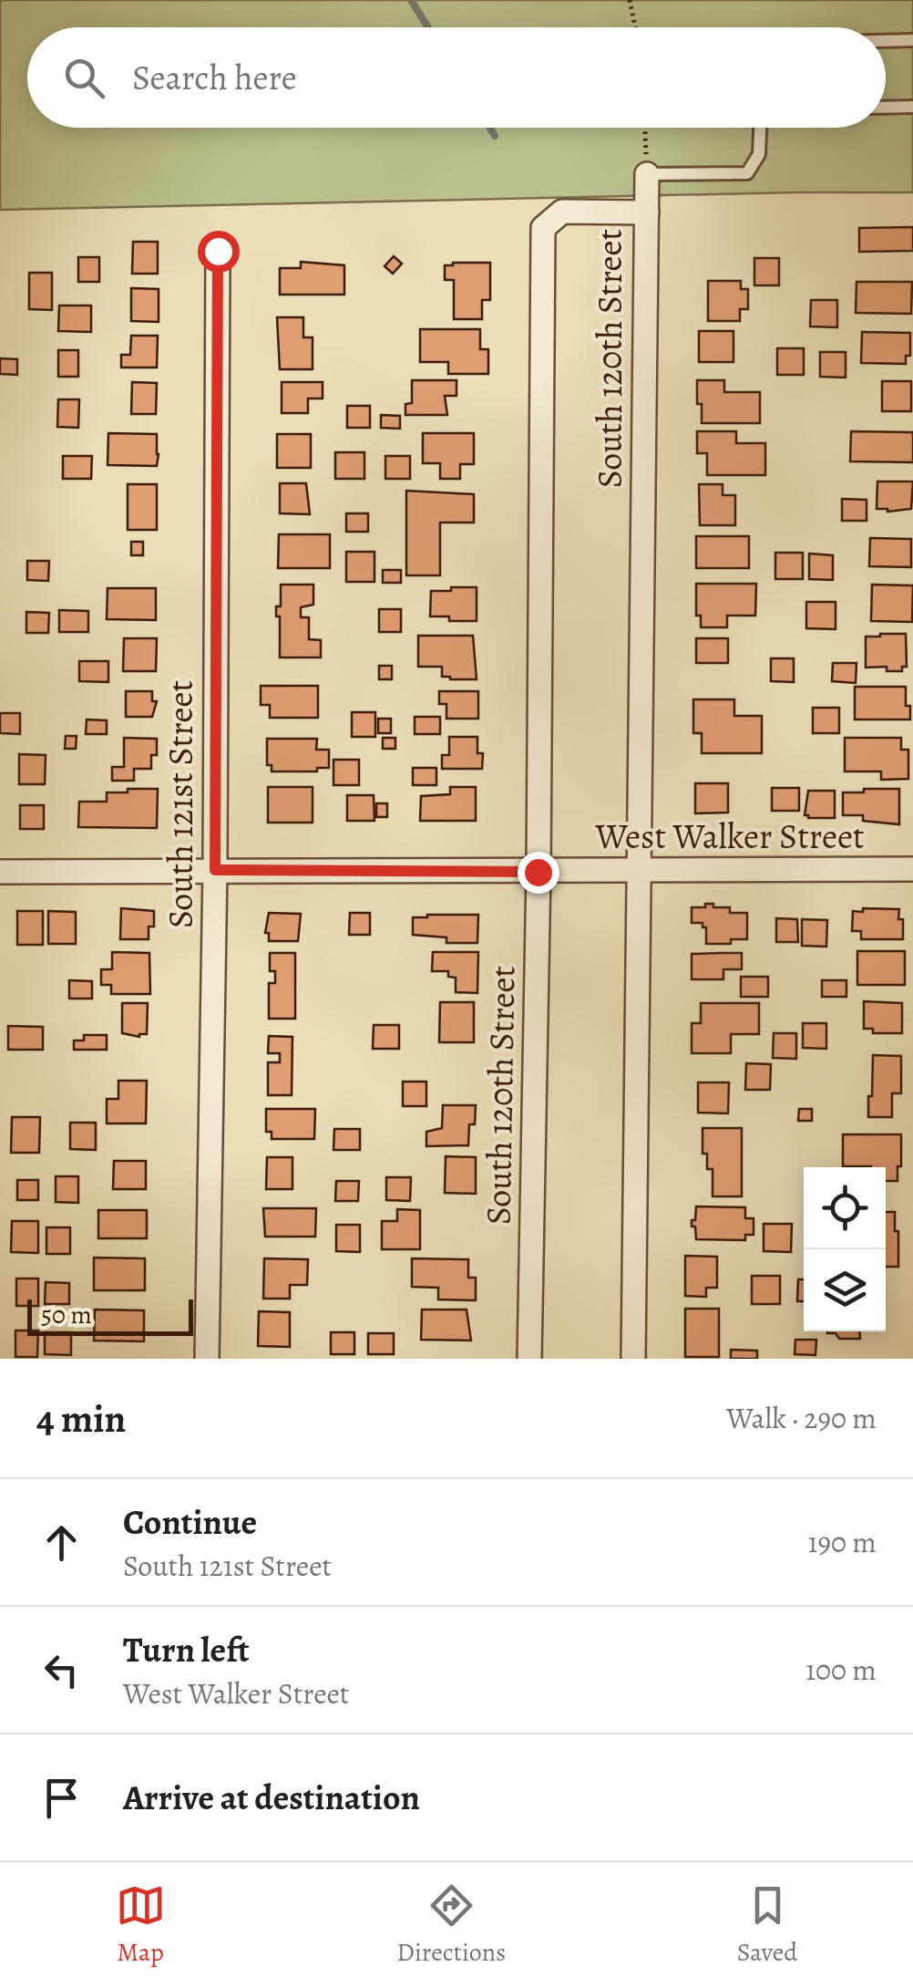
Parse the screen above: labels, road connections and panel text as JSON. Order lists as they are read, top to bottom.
{
  "streets": {
    "street": ["South 120th Street", "South 121st Street", "West Walker Street"]
  },
  "crossings": [
    ["South 120th Street", "West Walker Street"],
    ["South 121st Street", "West Walker Street"]
  ],
  "scale_bar": "50 m",
  "page": {
    "search": "Search here",
    "scale": "50 m",
    "heading": ["4 min", "Walk · 290 m"],
    "list": [
      ["Continue", "South 121st Street", "190 m"],
      ["Turn left", "West Walker Street", "100 m"],
      "Arrive at destination"
    ],
    "nav": ["Map", "Directions", "Saved"]
  }
}
